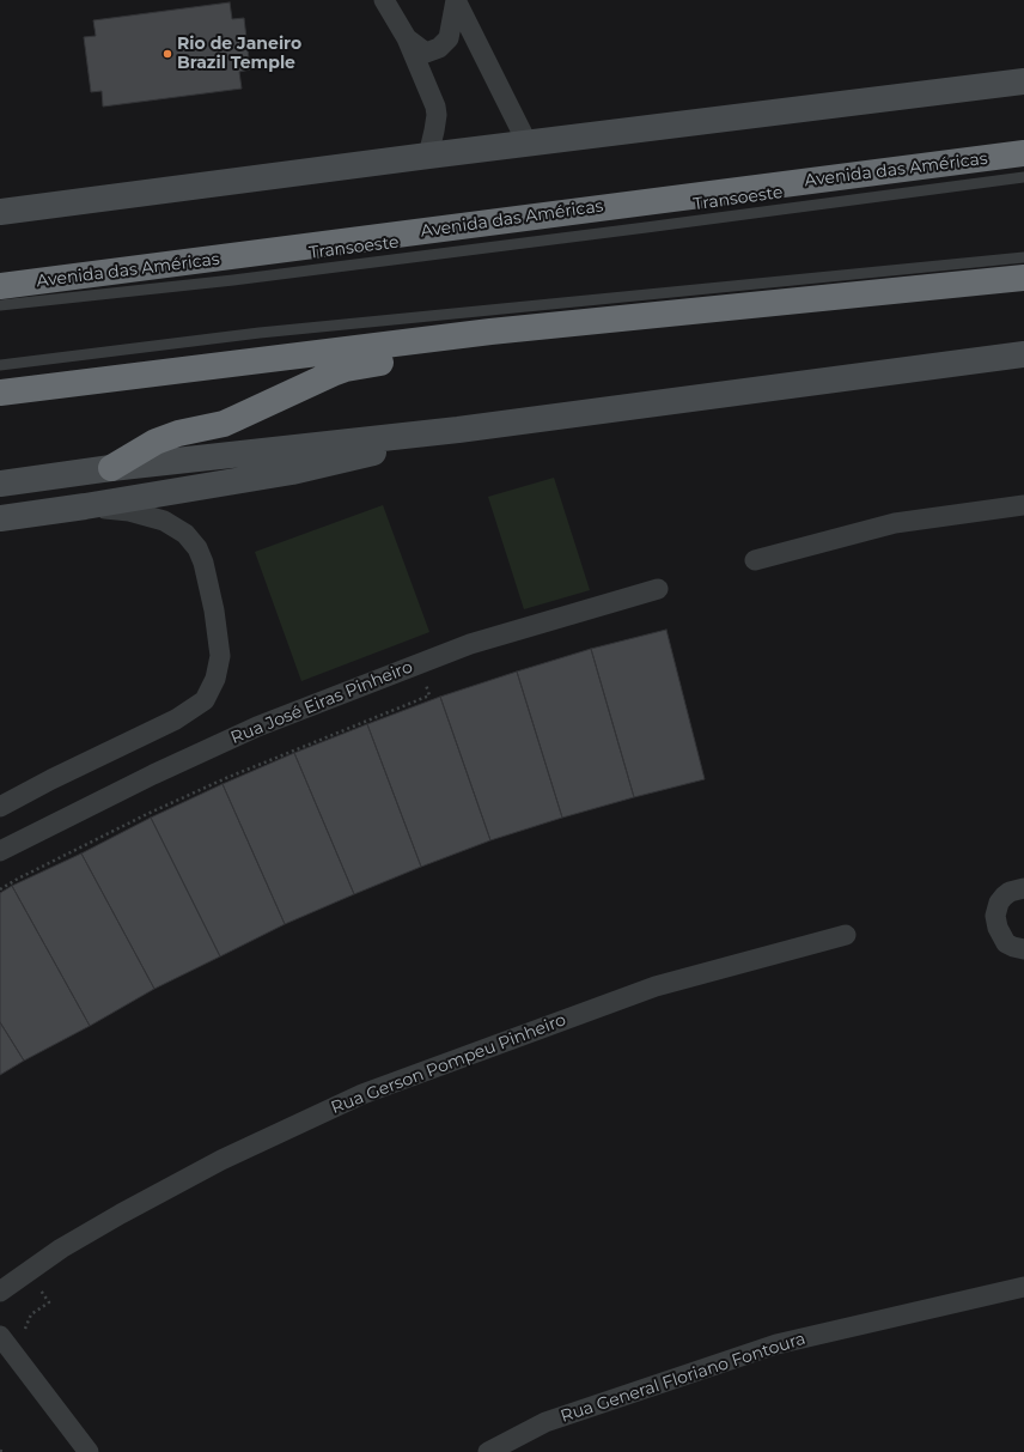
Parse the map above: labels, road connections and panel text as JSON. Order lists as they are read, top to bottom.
{
  "streets": {
    "highway": ["Avenida das Américas"],
    "street": ["Rua José Eiras Pinheiro", "Rua Gerson Pompeu Pinheiro", "Rua General Floriano Fontoura"],
    "lane": ["Transoeste"]
  },
  "places": ["Rio de Janeiro Brazil Temple"]
}
